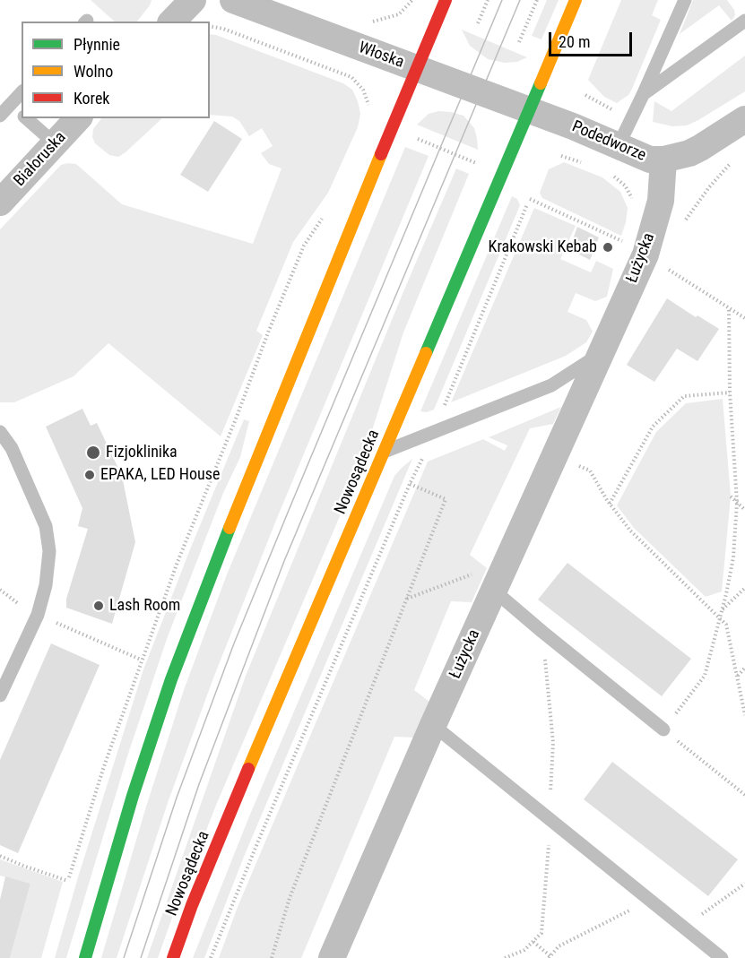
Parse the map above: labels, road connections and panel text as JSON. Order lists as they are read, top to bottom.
{
  "streets": {
    "main road": ["Nowosądecka"],
    "street": [
      "Włoska",
      "Podedworze",
      "Białoruska",
      "Łużycka"
    ]
  },
  "crossings": [
    ["Włoska", "Podedworze"],
    ["Włoska", "Nowosądecka"],
    ["Podedworze", "Łużycka"],
    ["Podedworze", "Nowosądecka"]
  ],
  "places": [
    "Krakowski Kebab",
    "Fizjoklinika",
    "EPAKA, LED House",
    "Lash Room"
  ],
  "legend": ["Płynnie", "Wolno", "Korek"],
  "scale_bar": "20 m"
}
